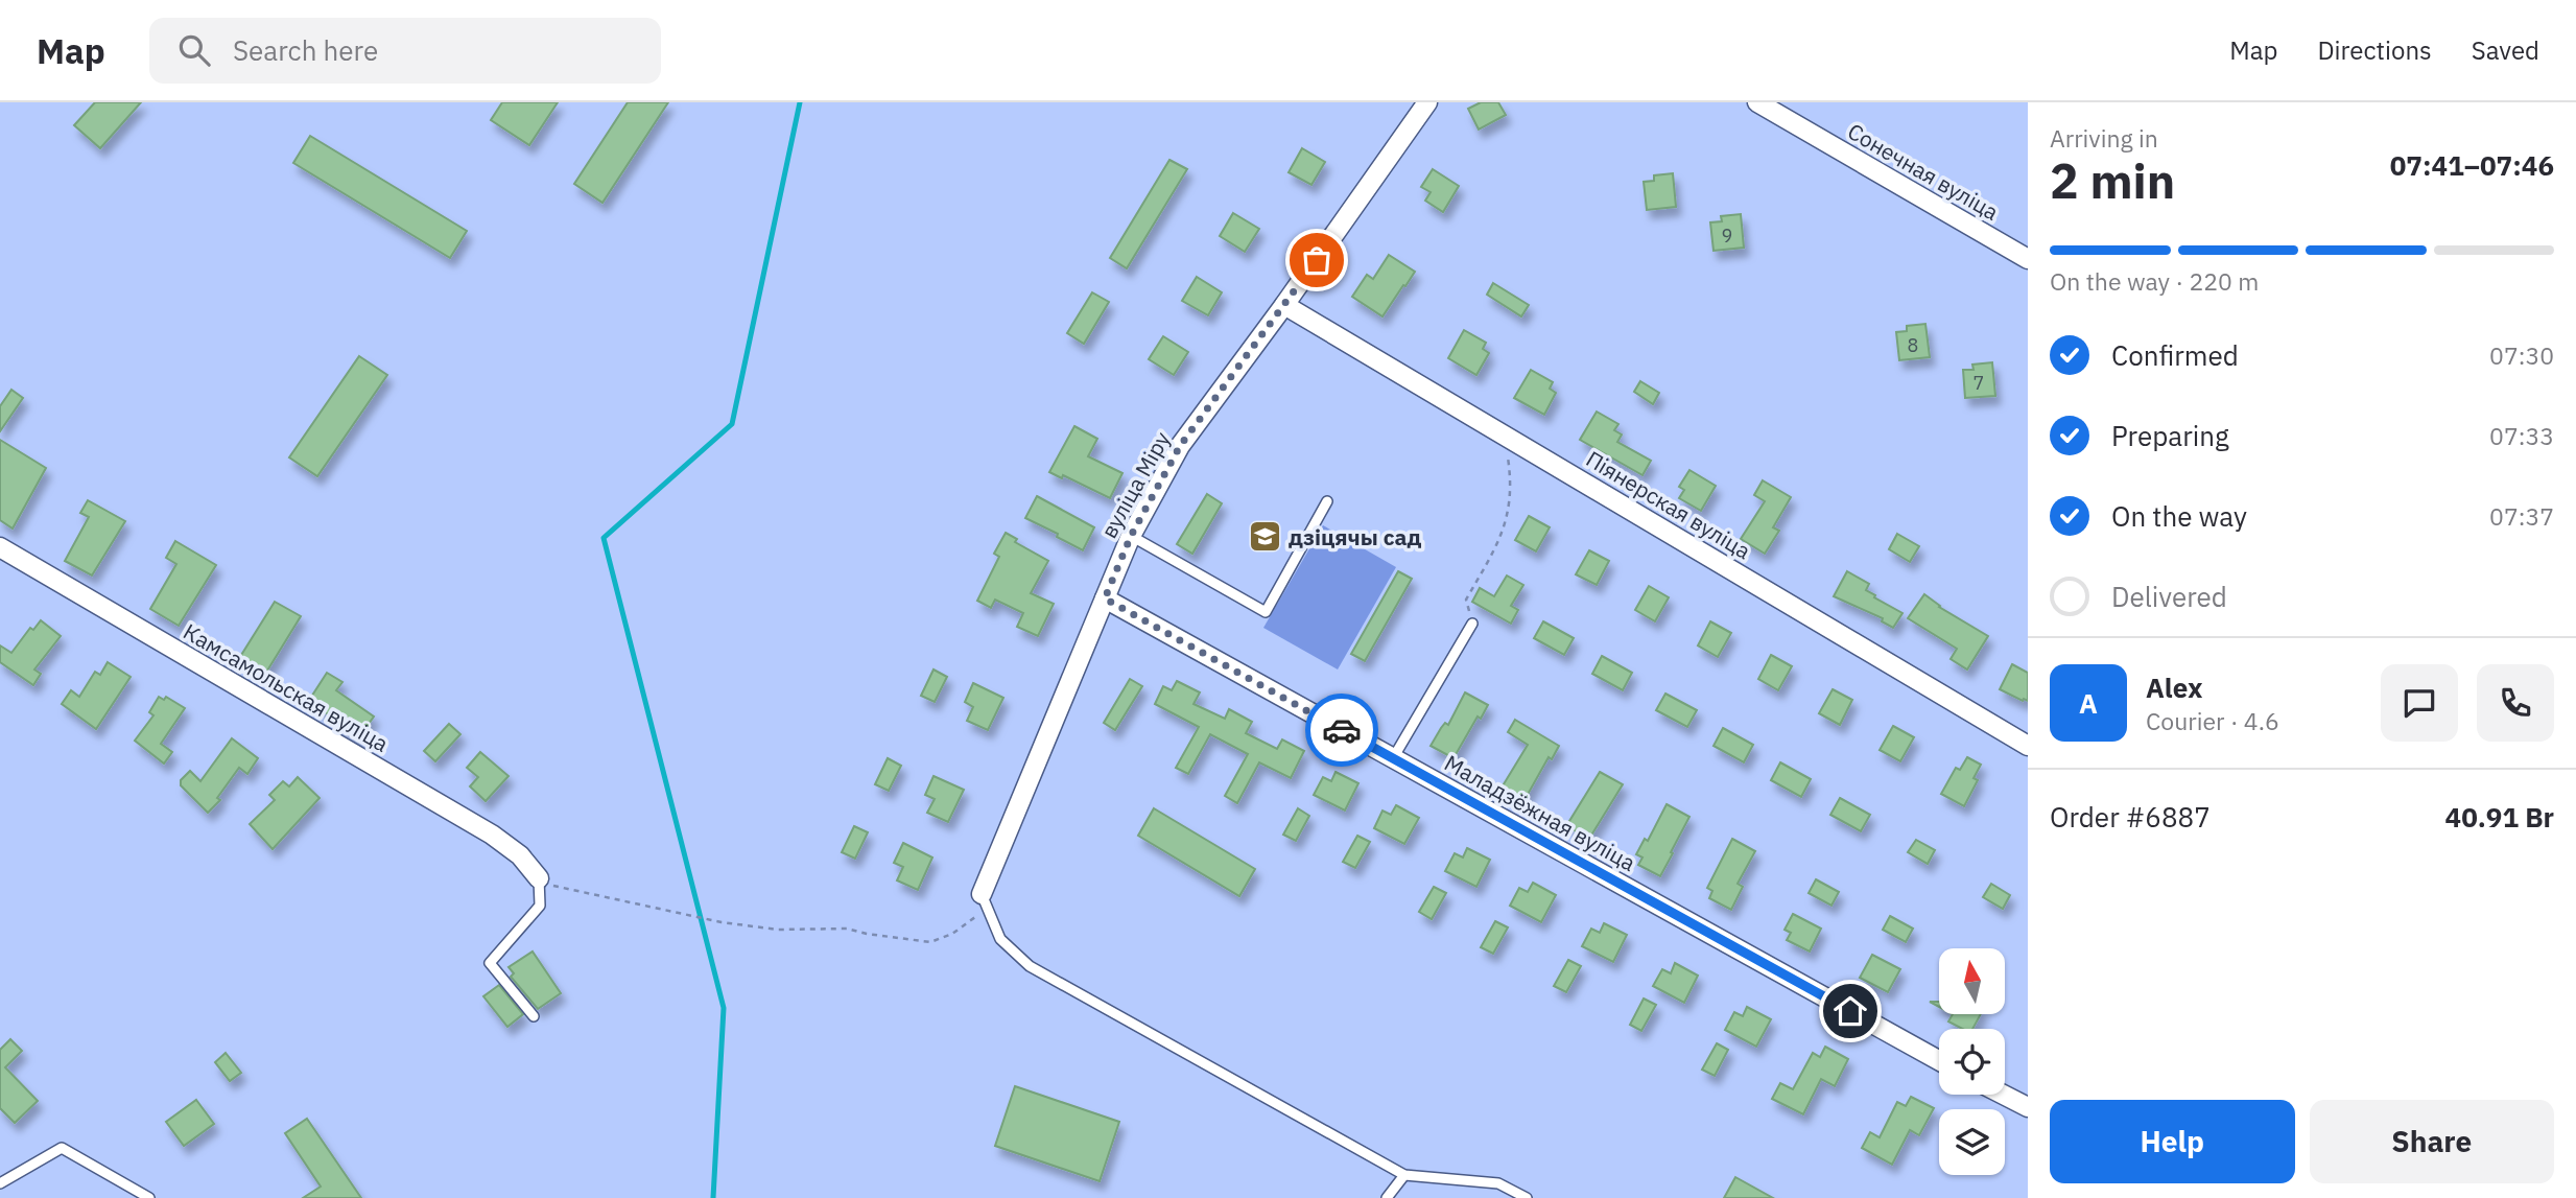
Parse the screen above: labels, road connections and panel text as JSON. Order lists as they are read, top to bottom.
{
  "streets": {
    "street": [
      "Сонечная вуліца",
      "вуліца Міру",
      "Піянерская вуліца",
      "Камсамольская вуліца",
      "Маладзёжная вуліца"
    ]
  },
  "crossings": [
    ["вуліца Міру", "Піянерская вуліца"],
    ["вуліца Міру", "Маладзёжная вуліца"]
  ],
  "places": {
    "school or university": ["дзіцячы сад"]
  },
  "house_numbers": ["9", "8", "7"],
  "north": "top",
  "page": {
    "header": "Map",
    "search": "Search here",
    "nav": ["Map", "Directions", "Saved"],
    "heading": ["2 min", "Arriving in", "07:41–07:46"],
    "panel": [
      "Alex",
      "Courier · 4.6",
      "Order #6887",
      "40.91 Br"
    ],
    "bar": "On the way · 220 m",
    "list": [
      ["Confirmed", "07:30"],
      ["Preparing", "07:33"],
      ["On the way", "07:37"],
      "Delivered"
    ],
    "round": "A",
    "buttons": ["Help", "Share"]
  }
}
